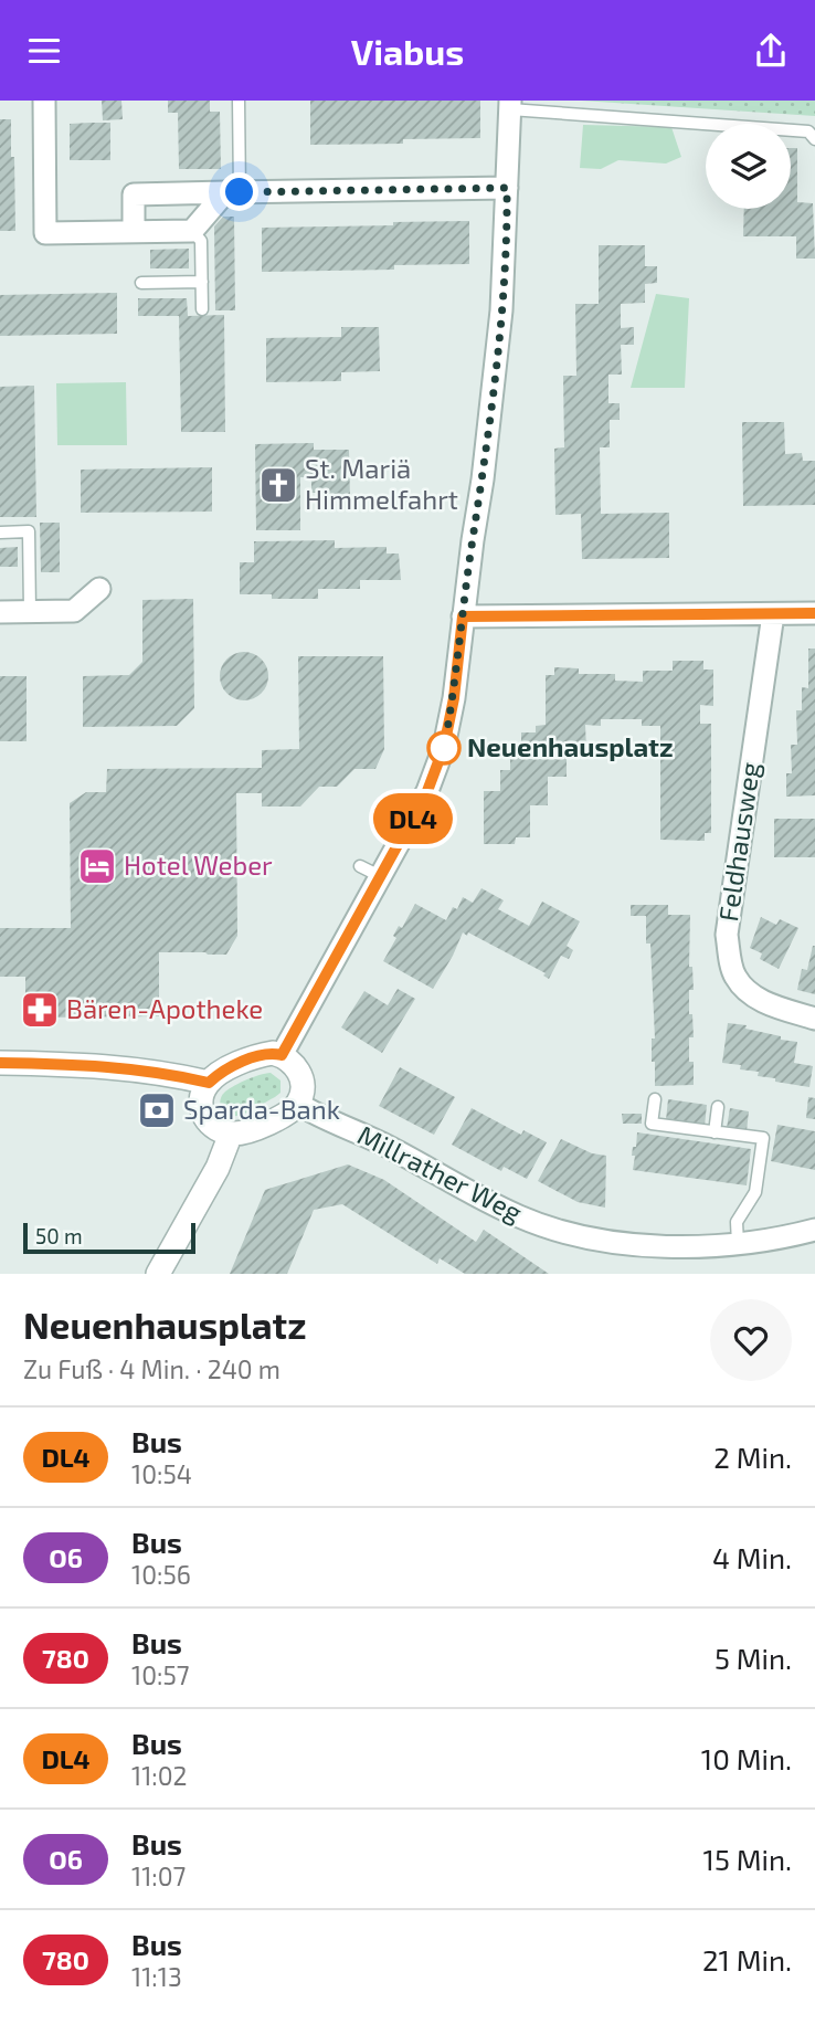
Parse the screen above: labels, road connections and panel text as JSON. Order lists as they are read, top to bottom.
{
  "streets": {
    "street": ["Feldhausweg", "Millrather Weg"]
  },
  "places": {
    "church": ["St. Mariä Himmelfahrt"],
    "other": ["Neuenhausplatz"],
    "hotel": ["Hotel Weber"],
    "pharmacy": ["Bären-Apotheke"],
    "bank": ["Sparda-Bank"]
  },
  "lines": ["bus line DL4"],
  "scale_bar": "50 m",
  "page": {
    "header": "Viabus",
    "on_map": "DL4",
    "scale": "50 m",
    "heading": ["Neuenhausplatz", "Zu Fuß · 4 Min. · 240 m"],
    "list": [
      {
        "mark": "DL4",
        "name": "Bus",
        "note": "10:54",
        "value": "2 Min."
      },
      {
        "mark": "O6",
        "name": "Bus",
        "note": "10:56",
        "value": "4 Min."
      },
      {
        "mark": "780",
        "name": "Bus",
        "note": "10:57",
        "value": "5 Min."
      },
      {
        "mark": "DL4",
        "name": "Bus",
        "note": "11:02",
        "value": "10 Min."
      },
      {
        "mark": "O6",
        "name": "Bus",
        "note": "11:07",
        "value": "15 Min."
      },
      {
        "mark": "780",
        "name": "Bus",
        "note": "11:13",
        "value": "21 Min."
      }
    ]
  }
}
